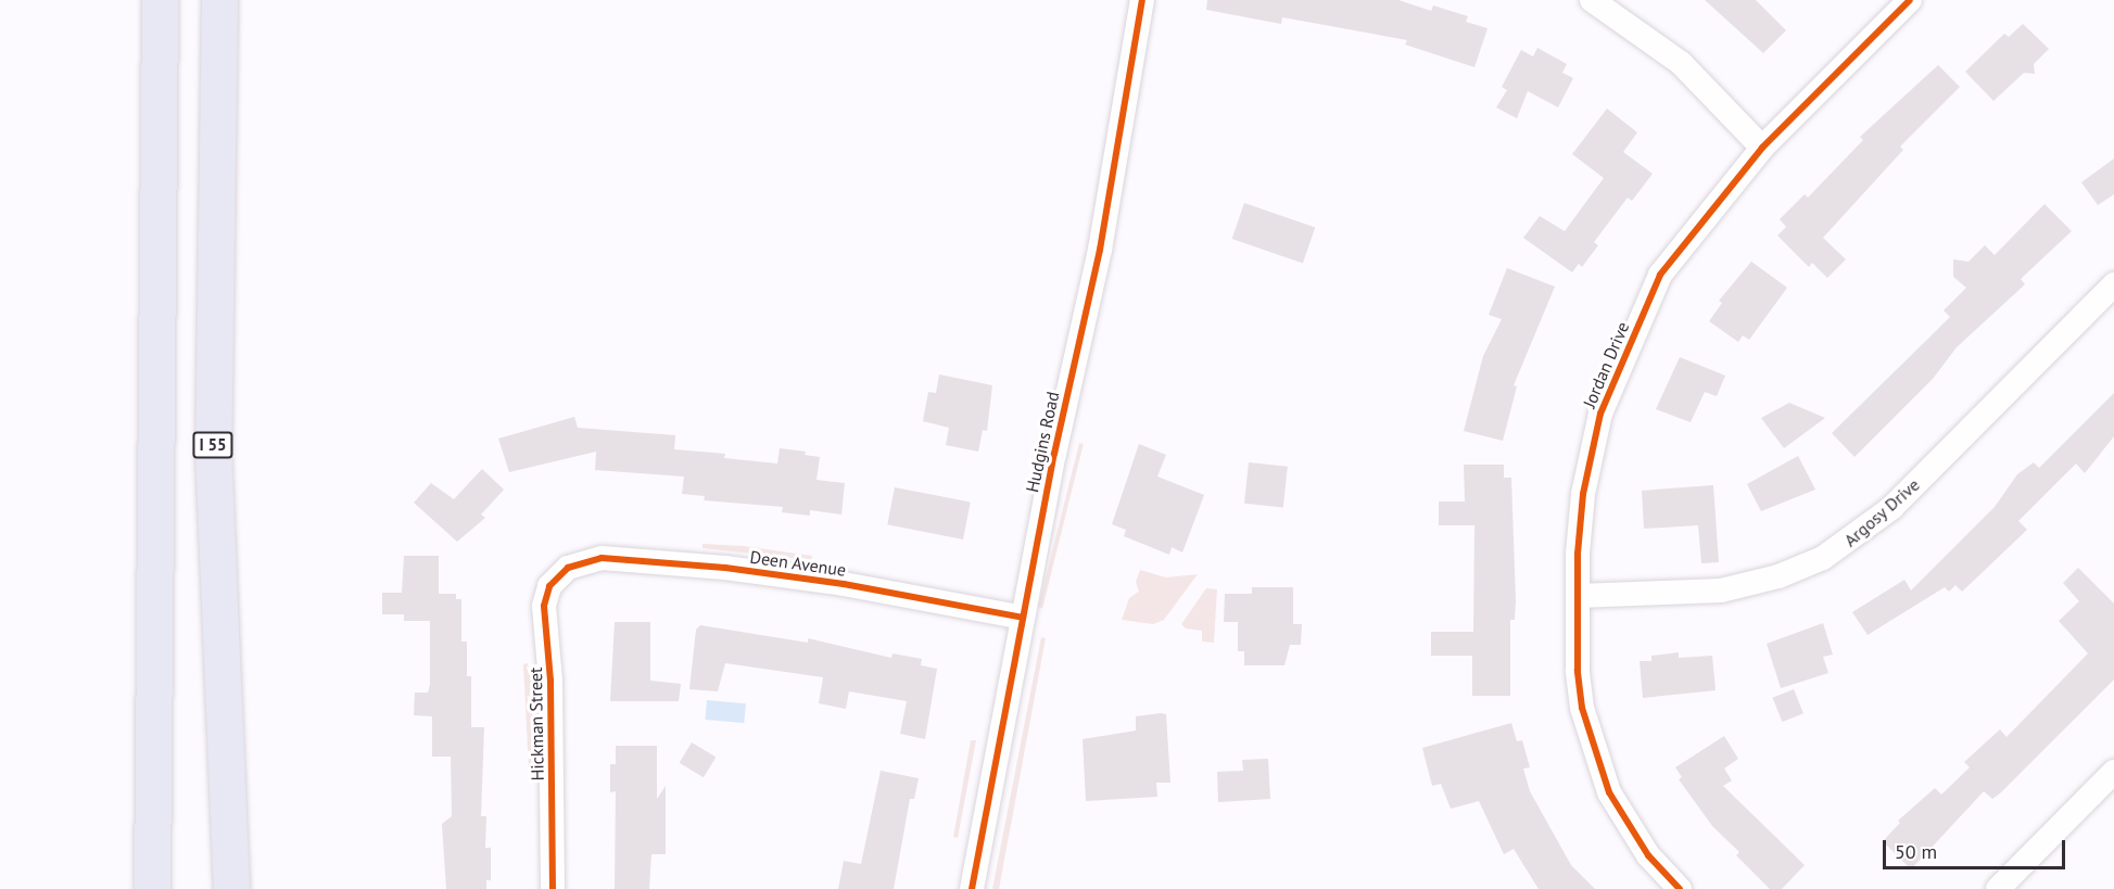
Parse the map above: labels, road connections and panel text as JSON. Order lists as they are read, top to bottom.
{
  "streets": {
    "highway": ["I 55"],
    "street": [
      "Jordan Drive",
      "Hudgins Road",
      "Argosy Drive",
      "Deen Avenue",
      "Hickman Street"
    ]
  },
  "crossings": [
    ["Jordan Drive", "Argosy Drive"],
    ["Hudgins Road", "Deen Avenue"],
    ["Deen Avenue", "Hickman Street"]
  ],
  "scale_bar": "50 m"
}
